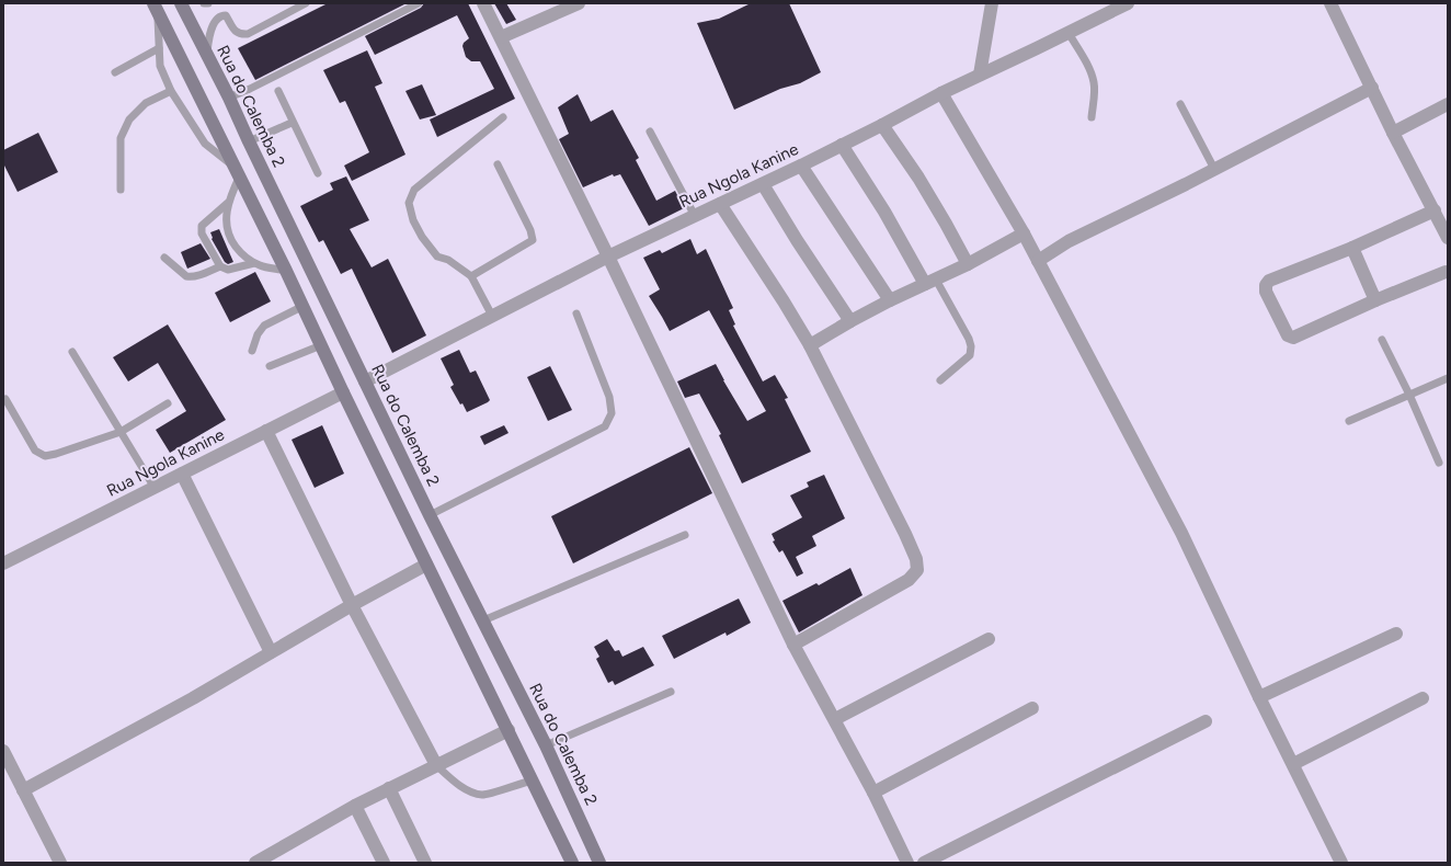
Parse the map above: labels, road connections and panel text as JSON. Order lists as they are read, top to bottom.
{
  "streets": {
    "main road": ["Rua do Calemba 2"],
    "street": ["Rua Ngola Kanine"]
  },
  "crossings": [
    ["Rua do Calemba 2", "Rua Ngola Kanine"]
  ]
}
